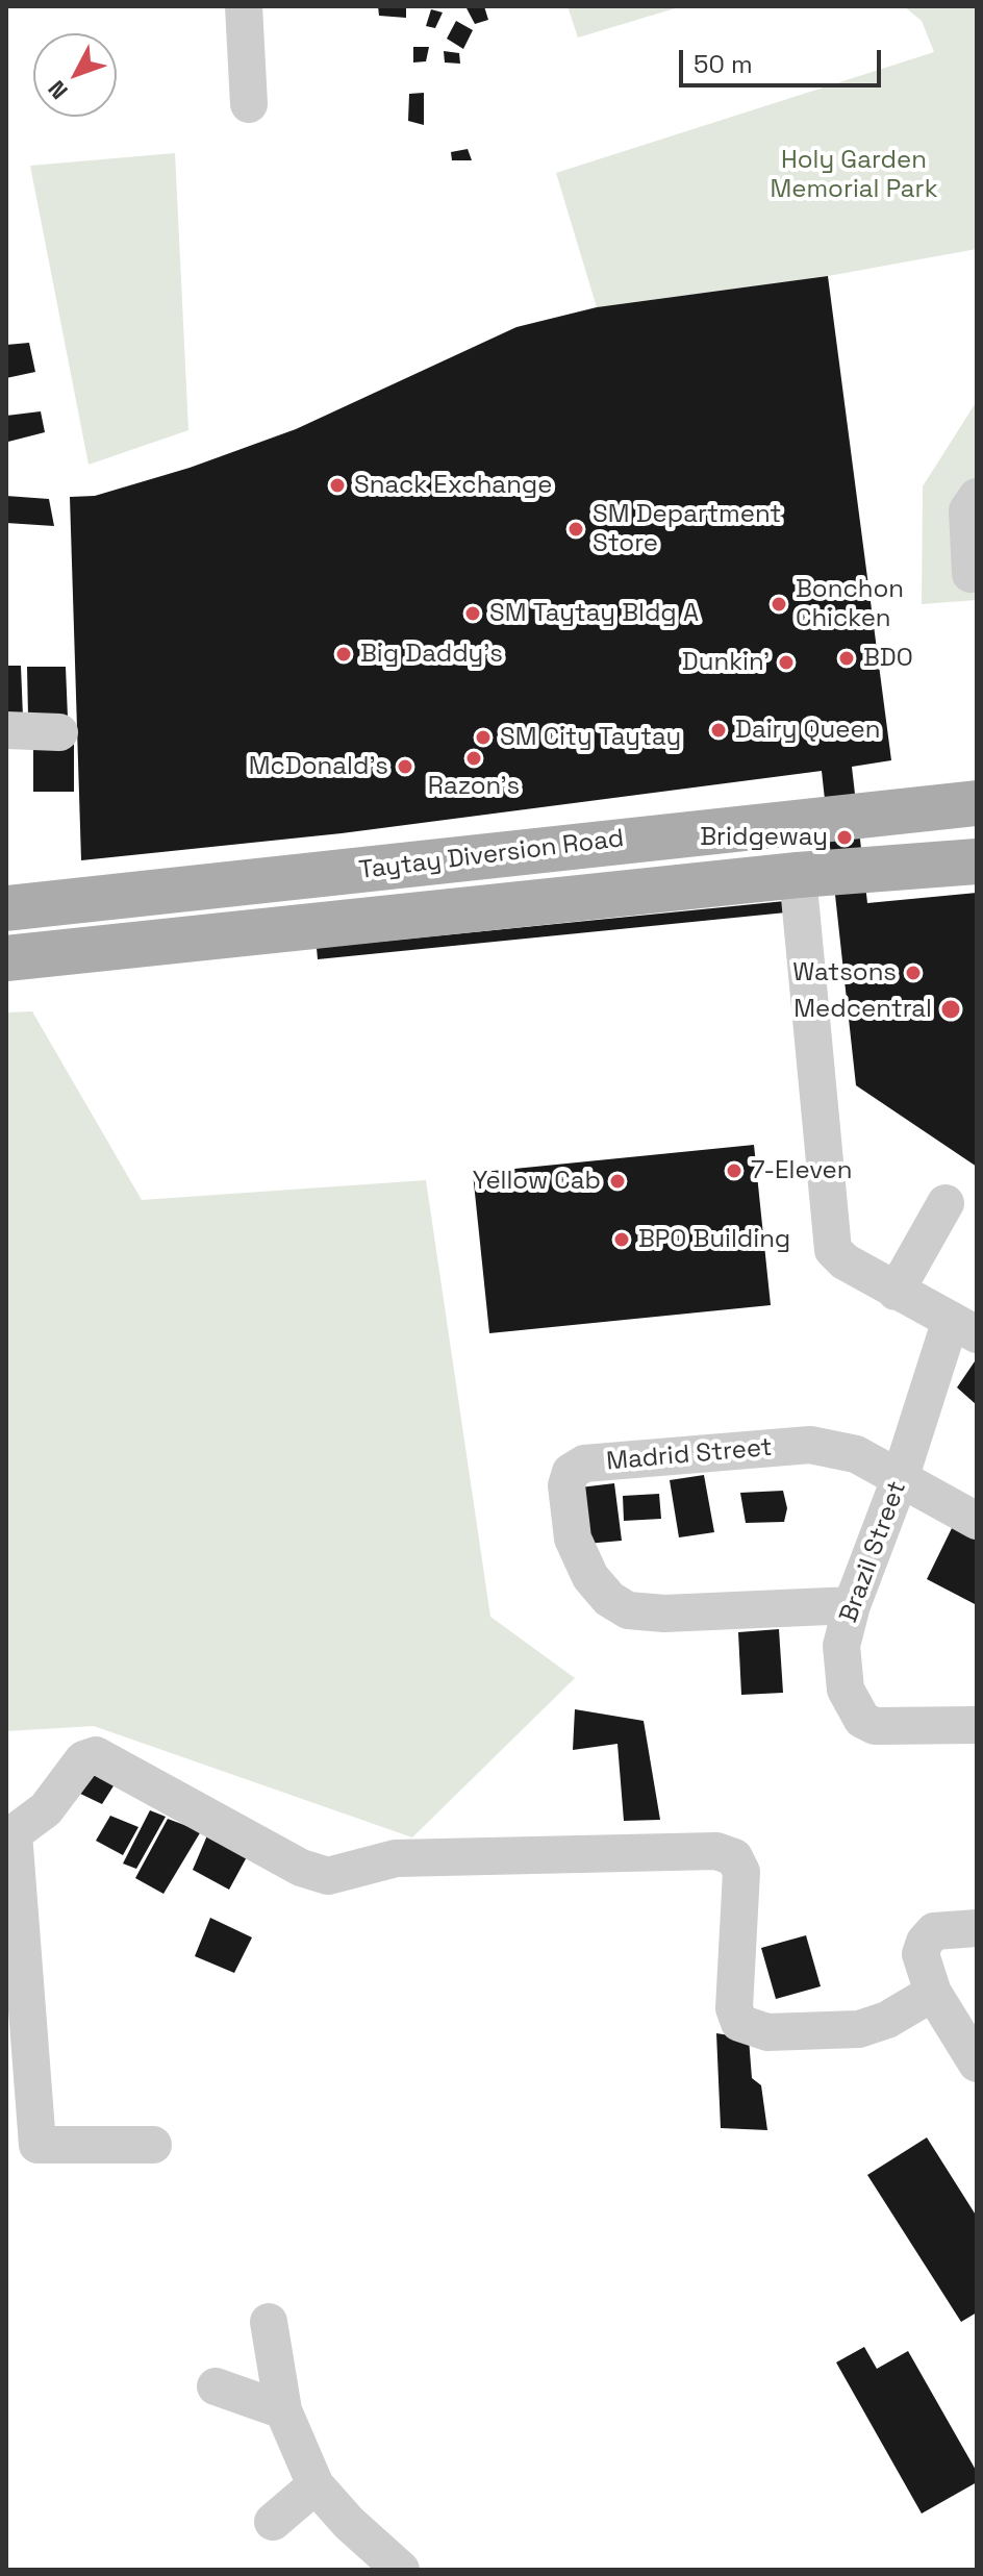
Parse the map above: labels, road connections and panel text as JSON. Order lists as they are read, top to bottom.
{
  "streets": {
    "main road": ["Taytay Diversion Road"],
    "street": ["Madrid Street", "Brazil Street"]
  },
  "crossings": [
    ["Madrid Street", "Brazil Street"]
  ],
  "parks": ["Holy Garden Memorial Park"],
  "places": [
    "Snack Exchange",
    "SM Department Store",
    "Bonchon Chicken",
    "SM Taytay Bldg A",
    "Big Daddy's",
    "BDO",
    "Dunkin'",
    "Dairy Queen",
    "SM City Taytay",
    "Razon's",
    "McDonald's",
    "Bridgeway",
    "Watsons",
    "Medcentral",
    "7-Eleven",
    "Yellow Cab",
    "BPO Building"
  ],
  "scale_bar": "50 m",
  "north": "bottom left"
}
